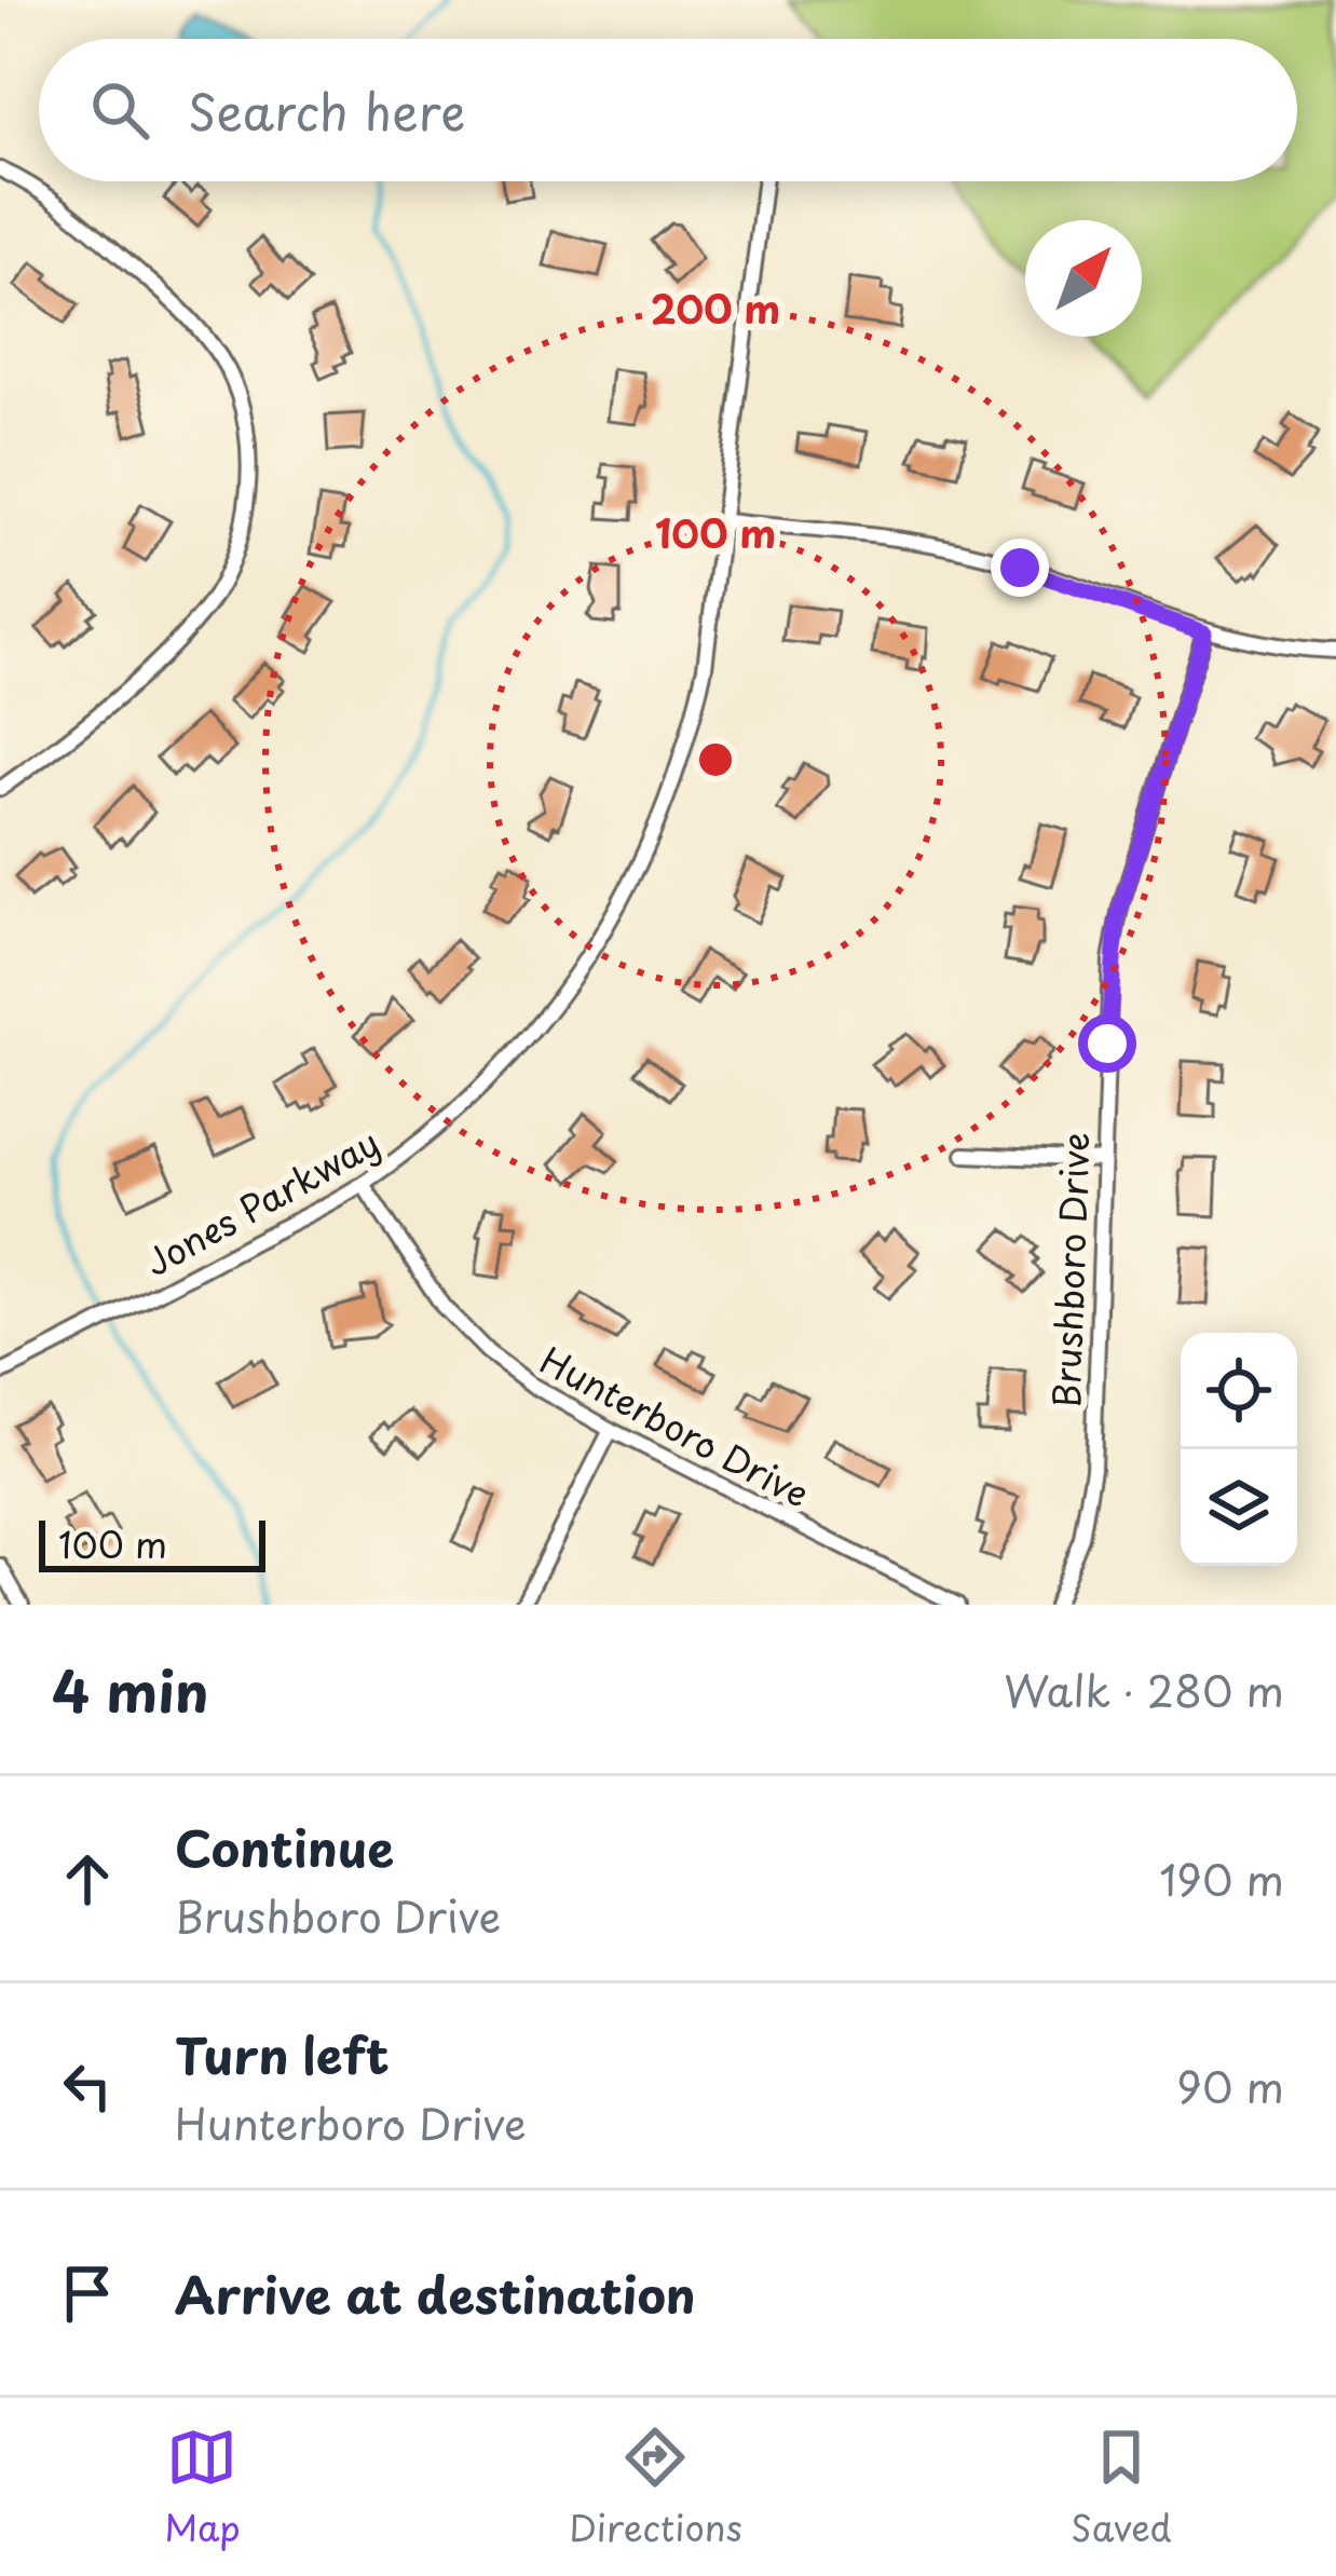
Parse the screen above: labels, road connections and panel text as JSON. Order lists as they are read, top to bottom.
{
  "streets": {
    "street": ["Jones Parkway", "Brushboro Drive", "Hunterboro Drive"]
  },
  "crossings": [
    ["Jones Parkway", "Hunterboro Drive"]
  ],
  "scale_bar": "100 m",
  "north": "top right",
  "page": {
    "search": "Search here",
    "scale": "100 m",
    "heading": ["4 min", "Walk · 280 m"],
    "list": [
      ["Continue", "Brushboro Drive", "190 m"],
      ["Turn left", "Hunterboro Drive", "90 m"],
      "Arrive at destination"
    ],
    "nav": ["Map", "Directions", "Saved"]
  },
  "rings": ["200 m", "100 m"]
}
